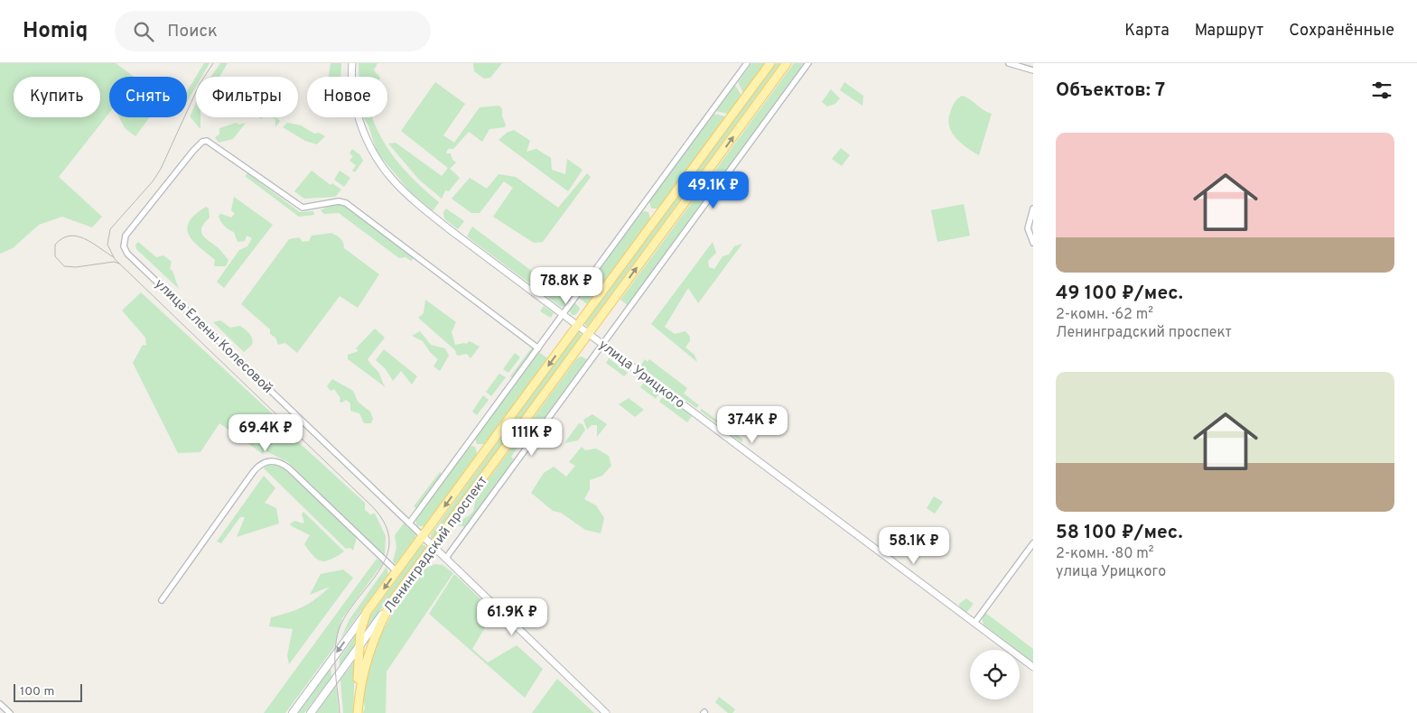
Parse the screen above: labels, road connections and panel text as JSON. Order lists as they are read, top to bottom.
{
  "streets": {
    "main road": ["Ленинградский проспект"],
    "street": ["улица Елены Колесовой", "улица Урицкого"]
  },
  "crossings": [
    ["улица Елены Колесовой", "Ленинградский проспект"],
    ["улица Урицкого", "Ленинградский проспект"]
  ],
  "scale_bar": "100 m",
  "page": {
    "header": "Homiq",
    "search": "Поиск",
    "nav": ["Карта", "Маршрут", "Сохранённые"],
    "heading": "Объектов: 7",
    "chip": [
      "Купить",
      "Снять",
      "Фильтры",
      "Новое"
    ],
    "list": [
      {
        "name": "49 100 ₽/мес.",
        "note": "2-комн. · 62 m² · Ленинградский проспект"
      },
      {
        "name": "58 100 ₽/мес.",
        "note": "2-комн. · 80 m² · улица Урицкого"
      }
    ],
    "price": [
      "49.1K ₽",
      "78.8K ₽",
      "37.4K ₽",
      "69.4K ₽",
      "111K ₽",
      "58.1K ₽",
      "61.9K ₽"
    ],
    "scale": "100 m"
  }
}
